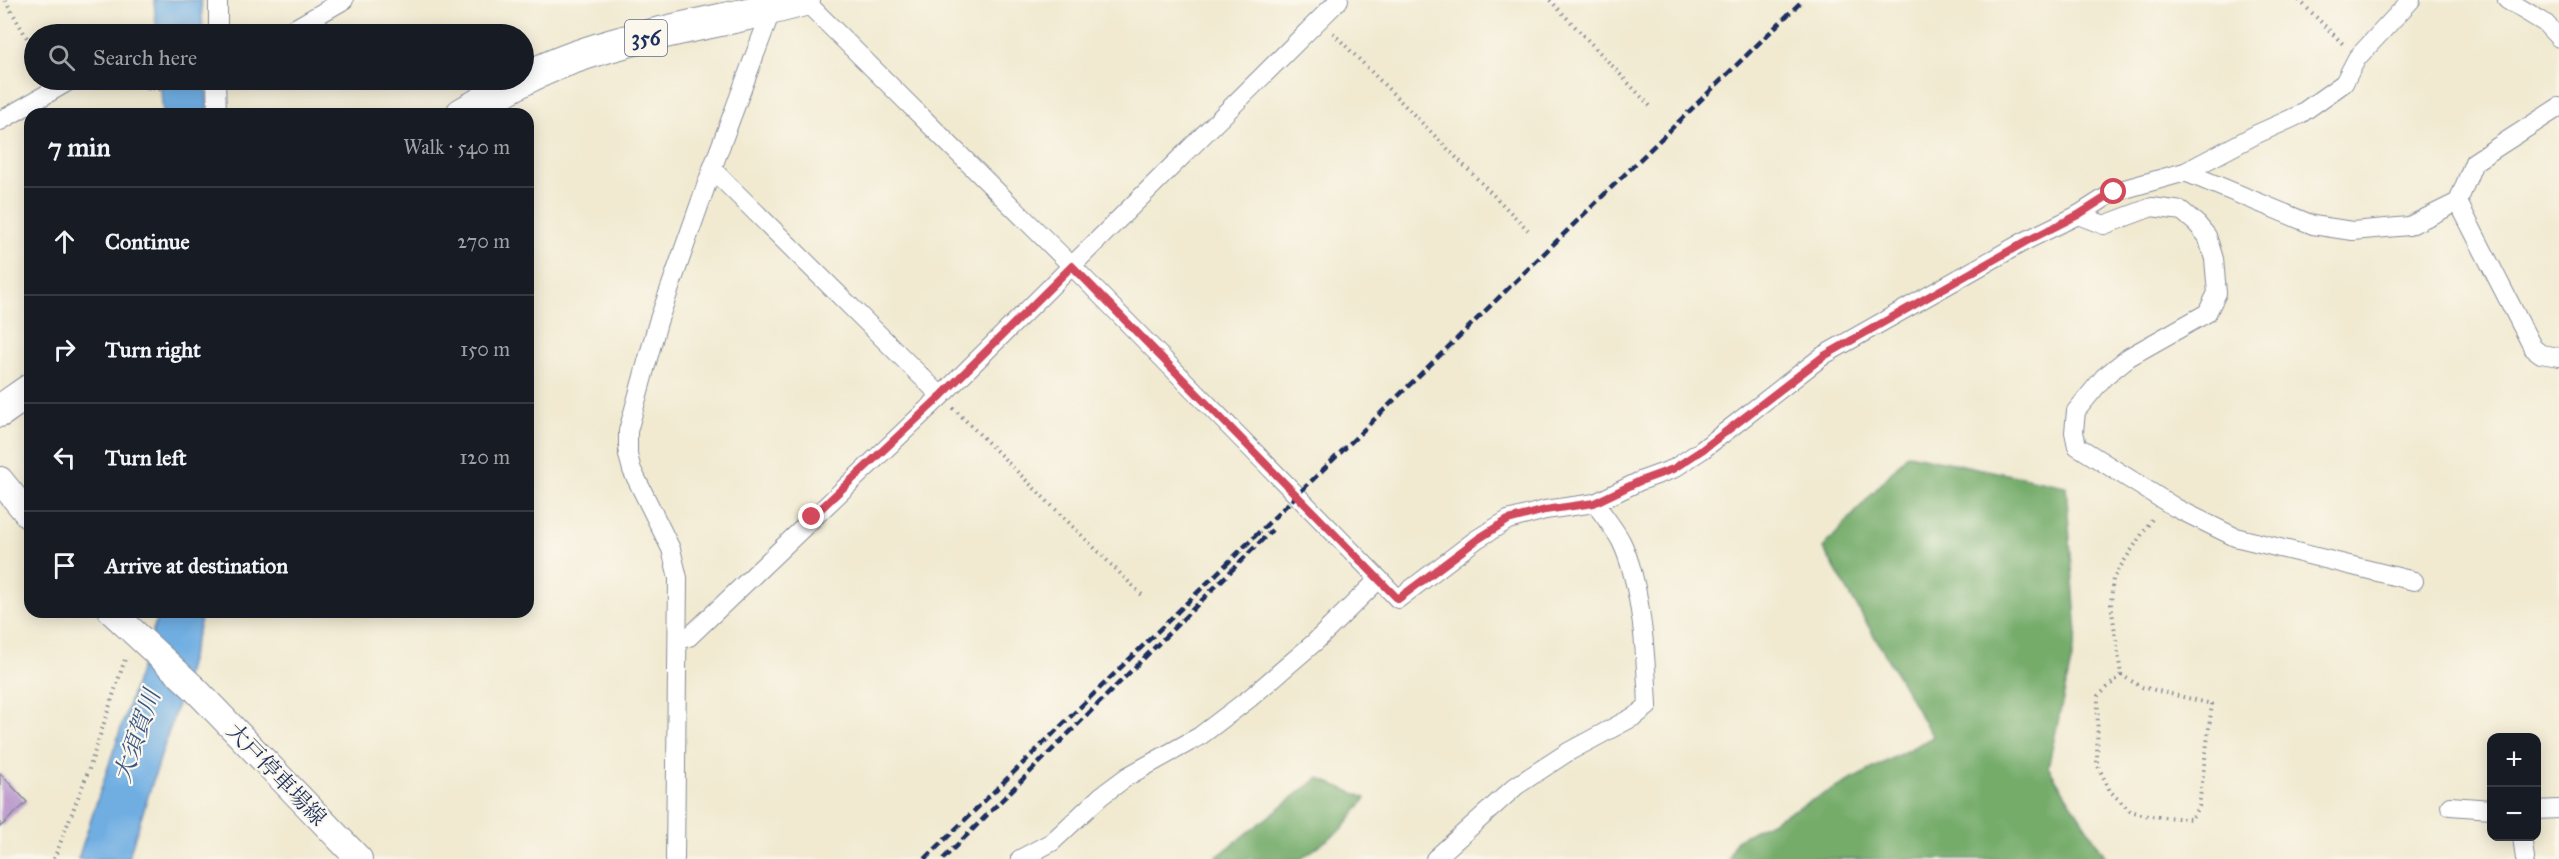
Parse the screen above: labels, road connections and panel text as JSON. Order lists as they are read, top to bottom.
{
  "streets": {
    "highway": ["356"],
    "main road": ["大戸停車場線"]
  },
  "water": ["大須賀川"],
  "page": {
    "search": "Search here",
    "heading": ["7 min", "Walk · 540 m"],
    "list": [
      ["Continue", "270 m"],
      ["Turn right", "150 m"],
      ["Turn left", "120 m"],
      "Arrive at destination"
    ],
    "map_buttons": ["+", "−"]
  }
}
